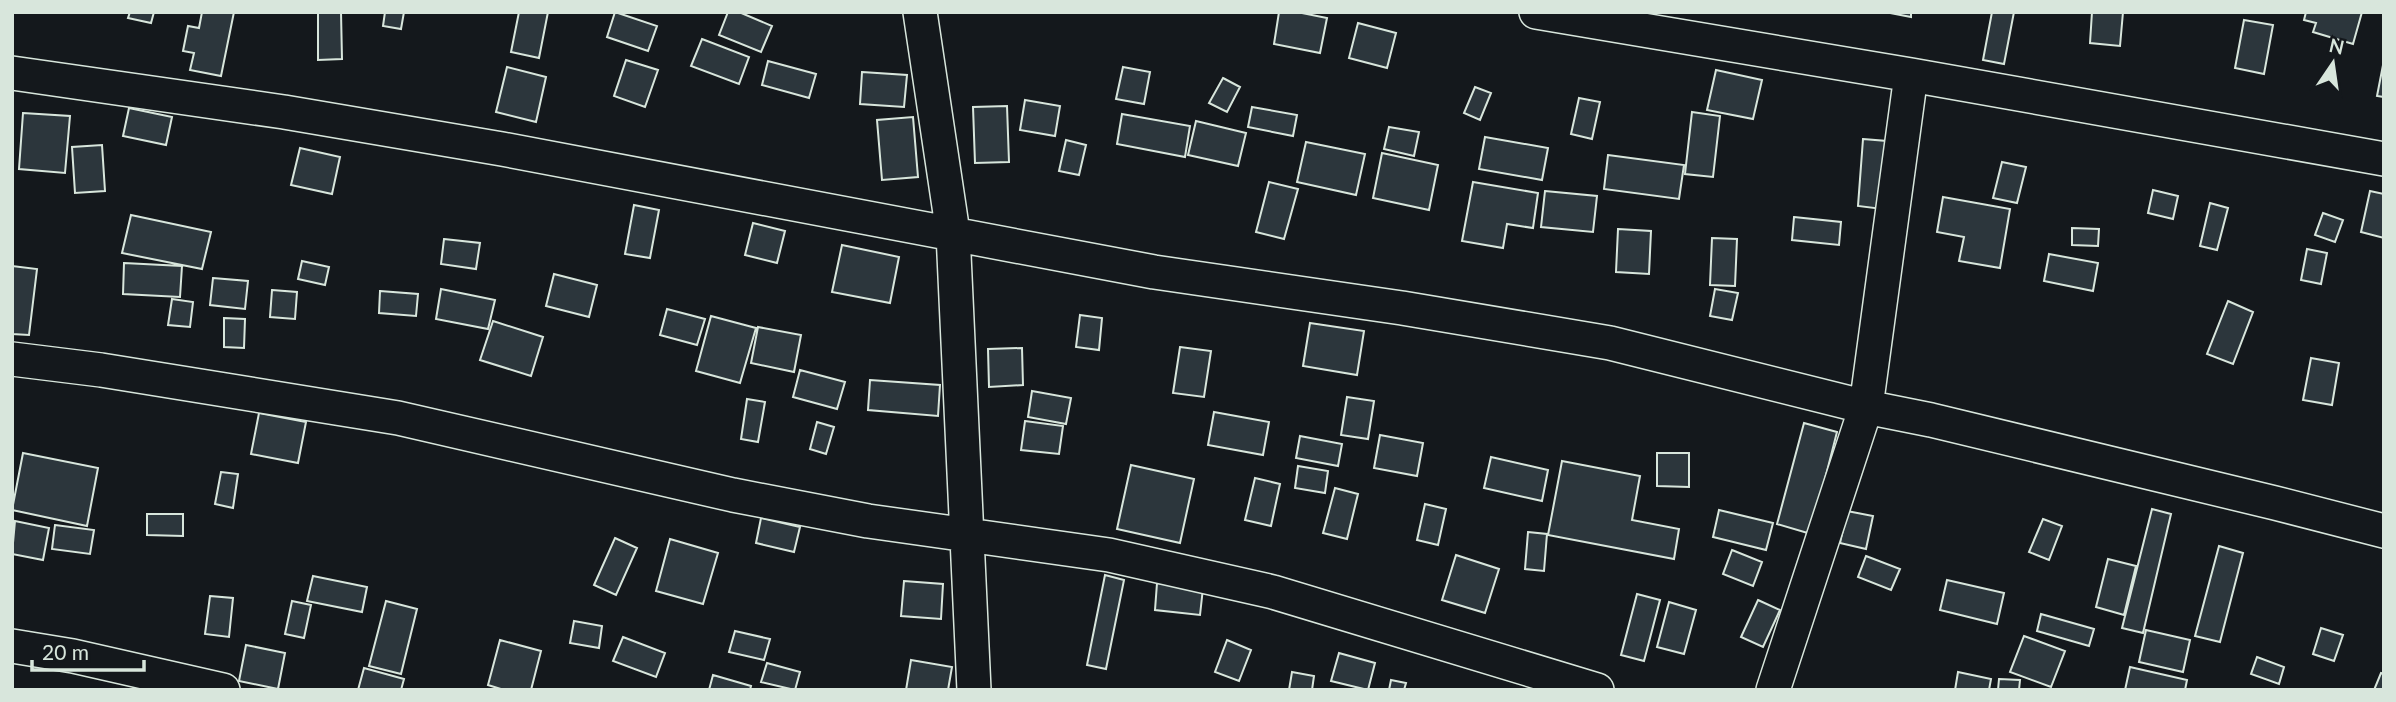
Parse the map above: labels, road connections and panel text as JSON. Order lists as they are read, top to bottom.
{
  "scale_bar": "20 m",
  "north": "top"
}
